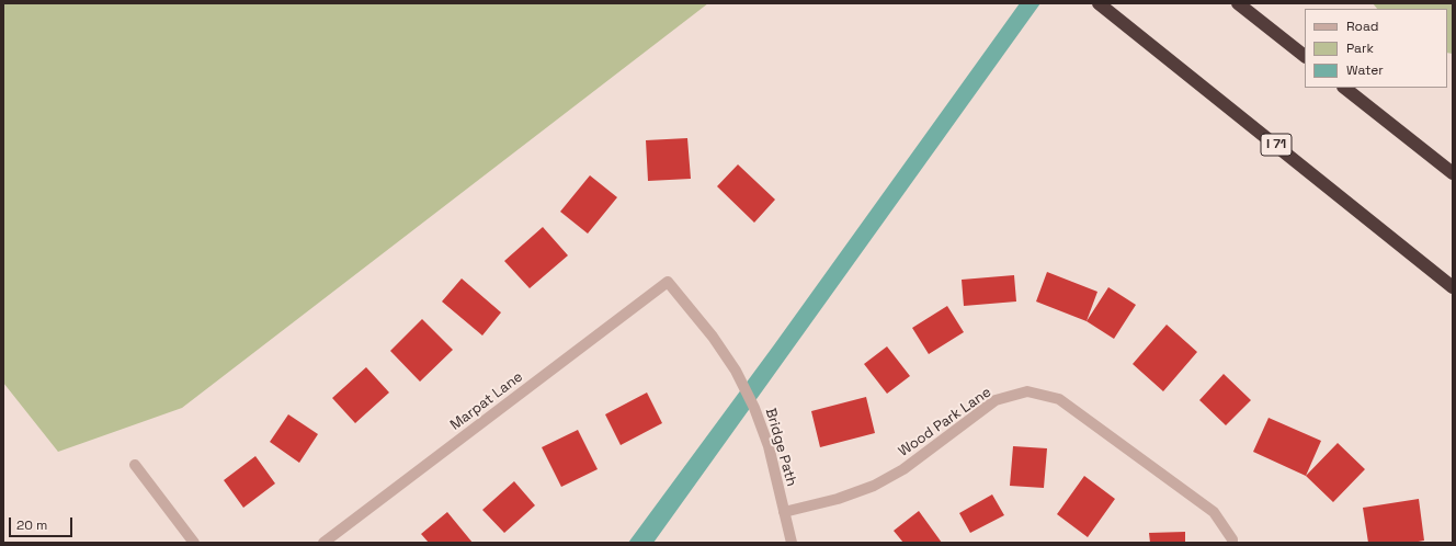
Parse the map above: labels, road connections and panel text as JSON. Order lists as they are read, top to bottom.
{
  "streets": {
    "highway": ["I 71"],
    "street": ["Marpat Lane", "Wood Park Lane", "Bridge Path"]
  },
  "crossings": [
    ["Marpat Lane", "Bridge Path"],
    ["Wood Park Lane", "Bridge Path"]
  ],
  "legend": ["Road", "Park", "Water"],
  "scale_bar": "20 m"
}
